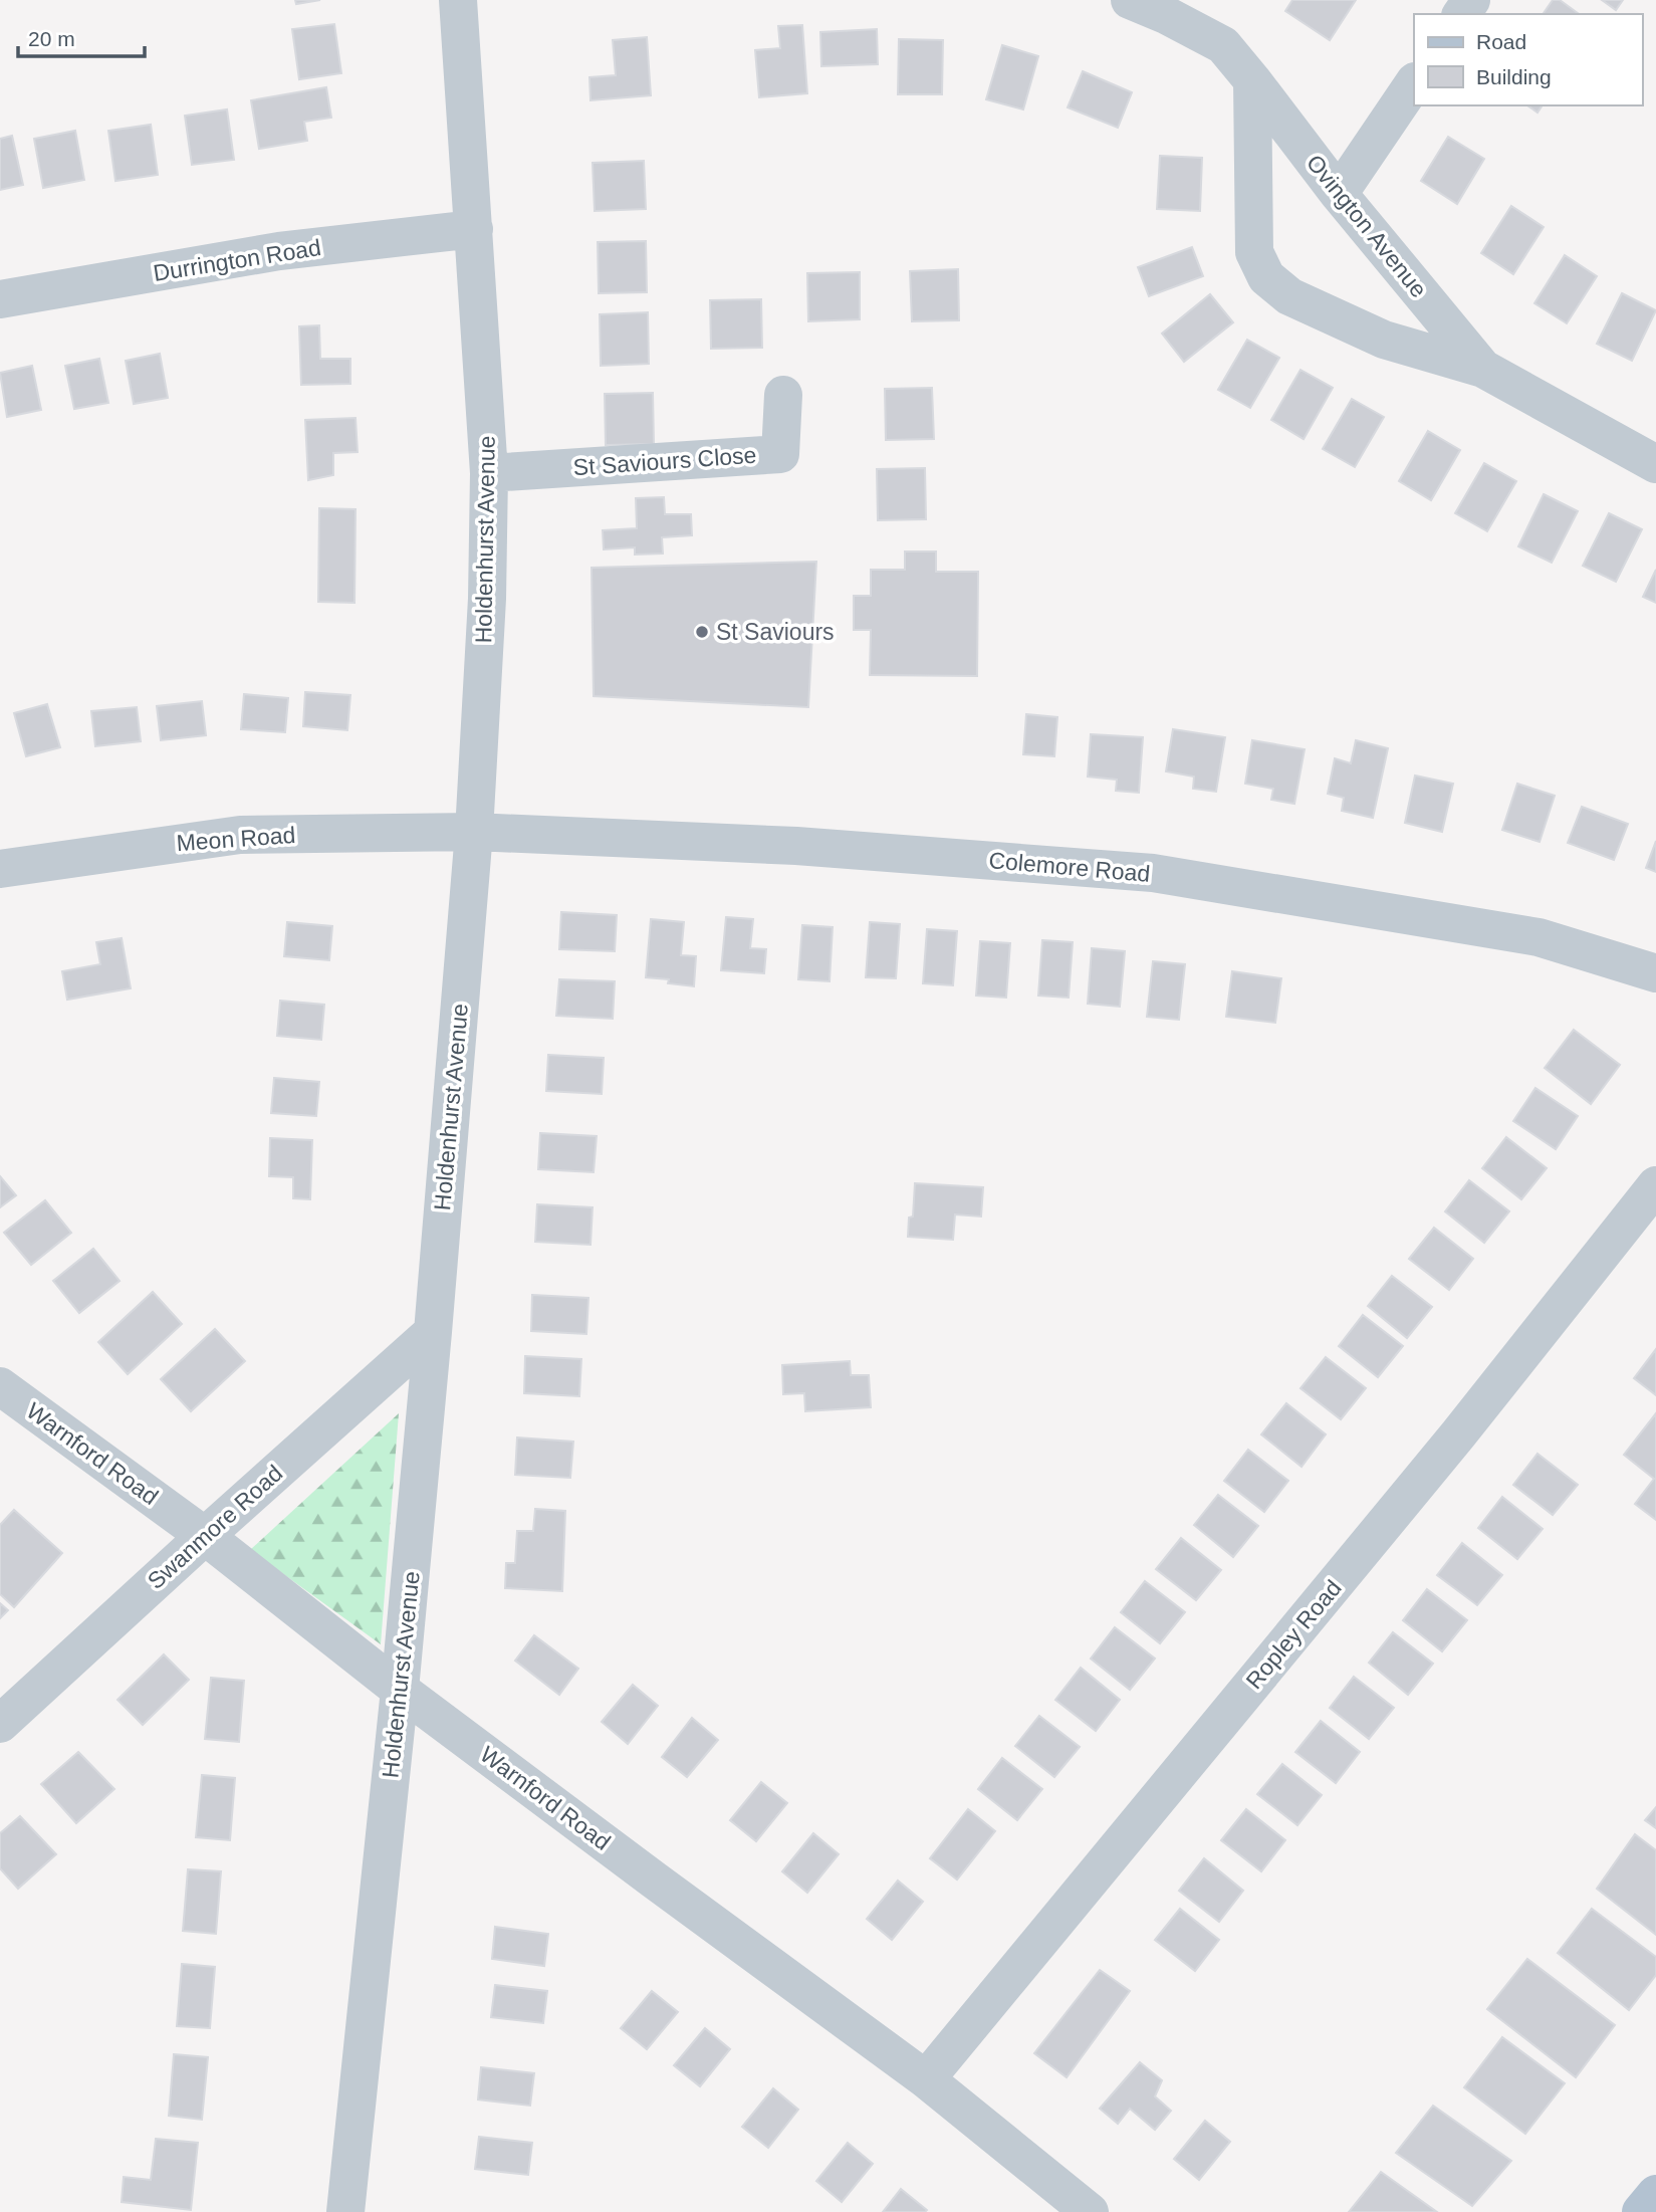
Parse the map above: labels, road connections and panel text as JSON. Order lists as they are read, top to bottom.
{
  "streets": {
    "street": [
      "Ovington Avenue",
      "Durrington Road",
      "St Saviours Close",
      "Holdenhurst Avenue",
      "Meon Road",
      "Colemore Road",
      "Warnford Road",
      "Swanmore Road",
      "Ropley Road"
    ]
  },
  "crossings": [
    ["Durrington Road", "Holdenhurst Avenue"],
    ["St Saviours Close", "Holdenhurst Avenue"],
    ["Holdenhurst Avenue", "Meon Road"],
    ["Holdenhurst Avenue", "Colemore Road"],
    ["Holdenhurst Avenue", "Warnford Road"],
    ["Holdenhurst Avenue", "Swanmore Road"],
    ["Meon Road", "Colemore Road"],
    ["Warnford Road", "Swanmore Road"],
    ["Warnford Road", "Ropley Road"]
  ],
  "places": ["St Saviours"],
  "legend": ["Road", "Building"],
  "scale_bar": "20 m"
}
